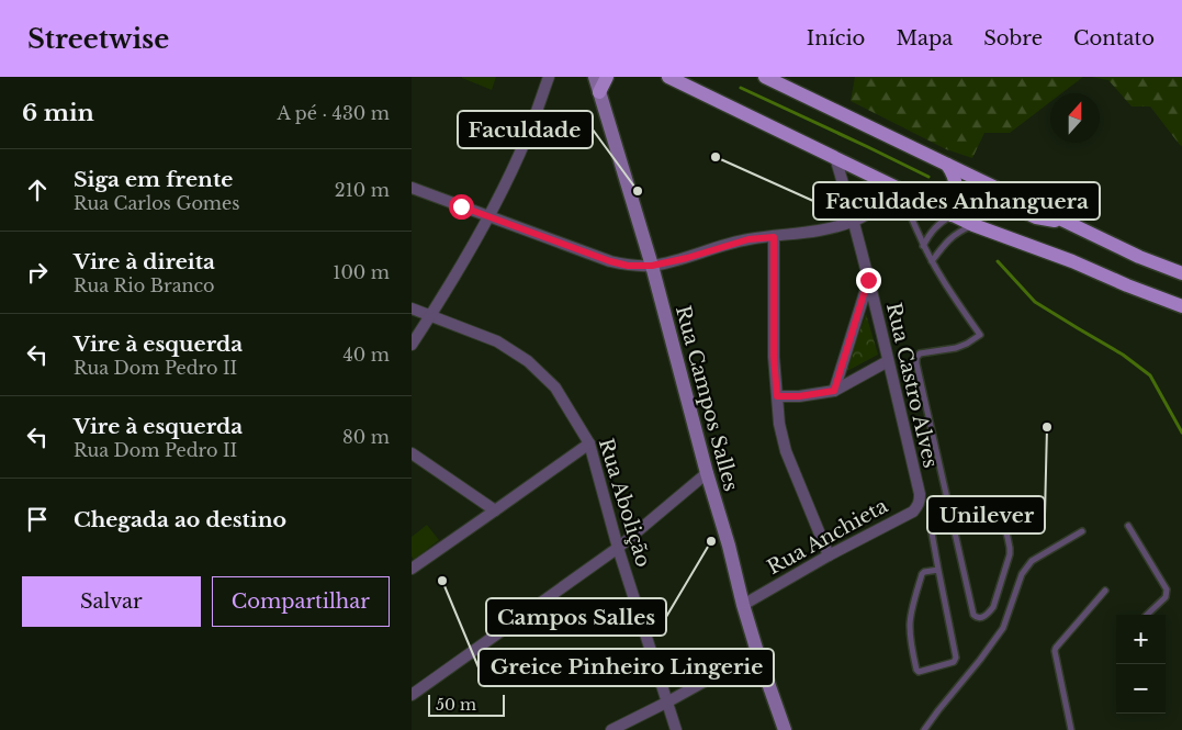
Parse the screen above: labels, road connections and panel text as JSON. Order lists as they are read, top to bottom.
{
  "streets": {
    "main road": ["Rua Campos Salles"],
    "street": ["Rua Castro Alves", "Rua Abolição", "Rua Anchieta"]
  },
  "crossings": [
    ["Rua Castro Alves", "Rua Anchieta"],
    ["Rua Campos Salles", "Rua Anchieta"]
  ],
  "places": [
    "Faculdades Anhanguera",
    "Faculdade",
    "Unilever",
    "Campos Salles",
    "Greice Pinheiro Lingerie"
  ],
  "scale_bar": "50 m",
  "north": "top",
  "page": {
    "header": "Streetwise",
    "nav": [
      "Início",
      "Mapa",
      "Sobre",
      "Contato"
    ],
    "heading": ["6 min", "A pé · 430 m"],
    "list": [
      ["Siga em frente", "Rua Carlos Gomes", "210 m"],
      ["Vire à direita", "Rua Rio Branco", "100 m"],
      ["Vire à esquerda", "Rua Dom Pedro II", "40 m"],
      ["Vire à esquerda", "Rua Dom Pedro II", "80 m"],
      "Chegada ao destino"
    ],
    "buttons": ["Salvar", "Compartilhar"],
    "map_buttons": ["+", "−"],
    "scale": "50 m"
  }
}
